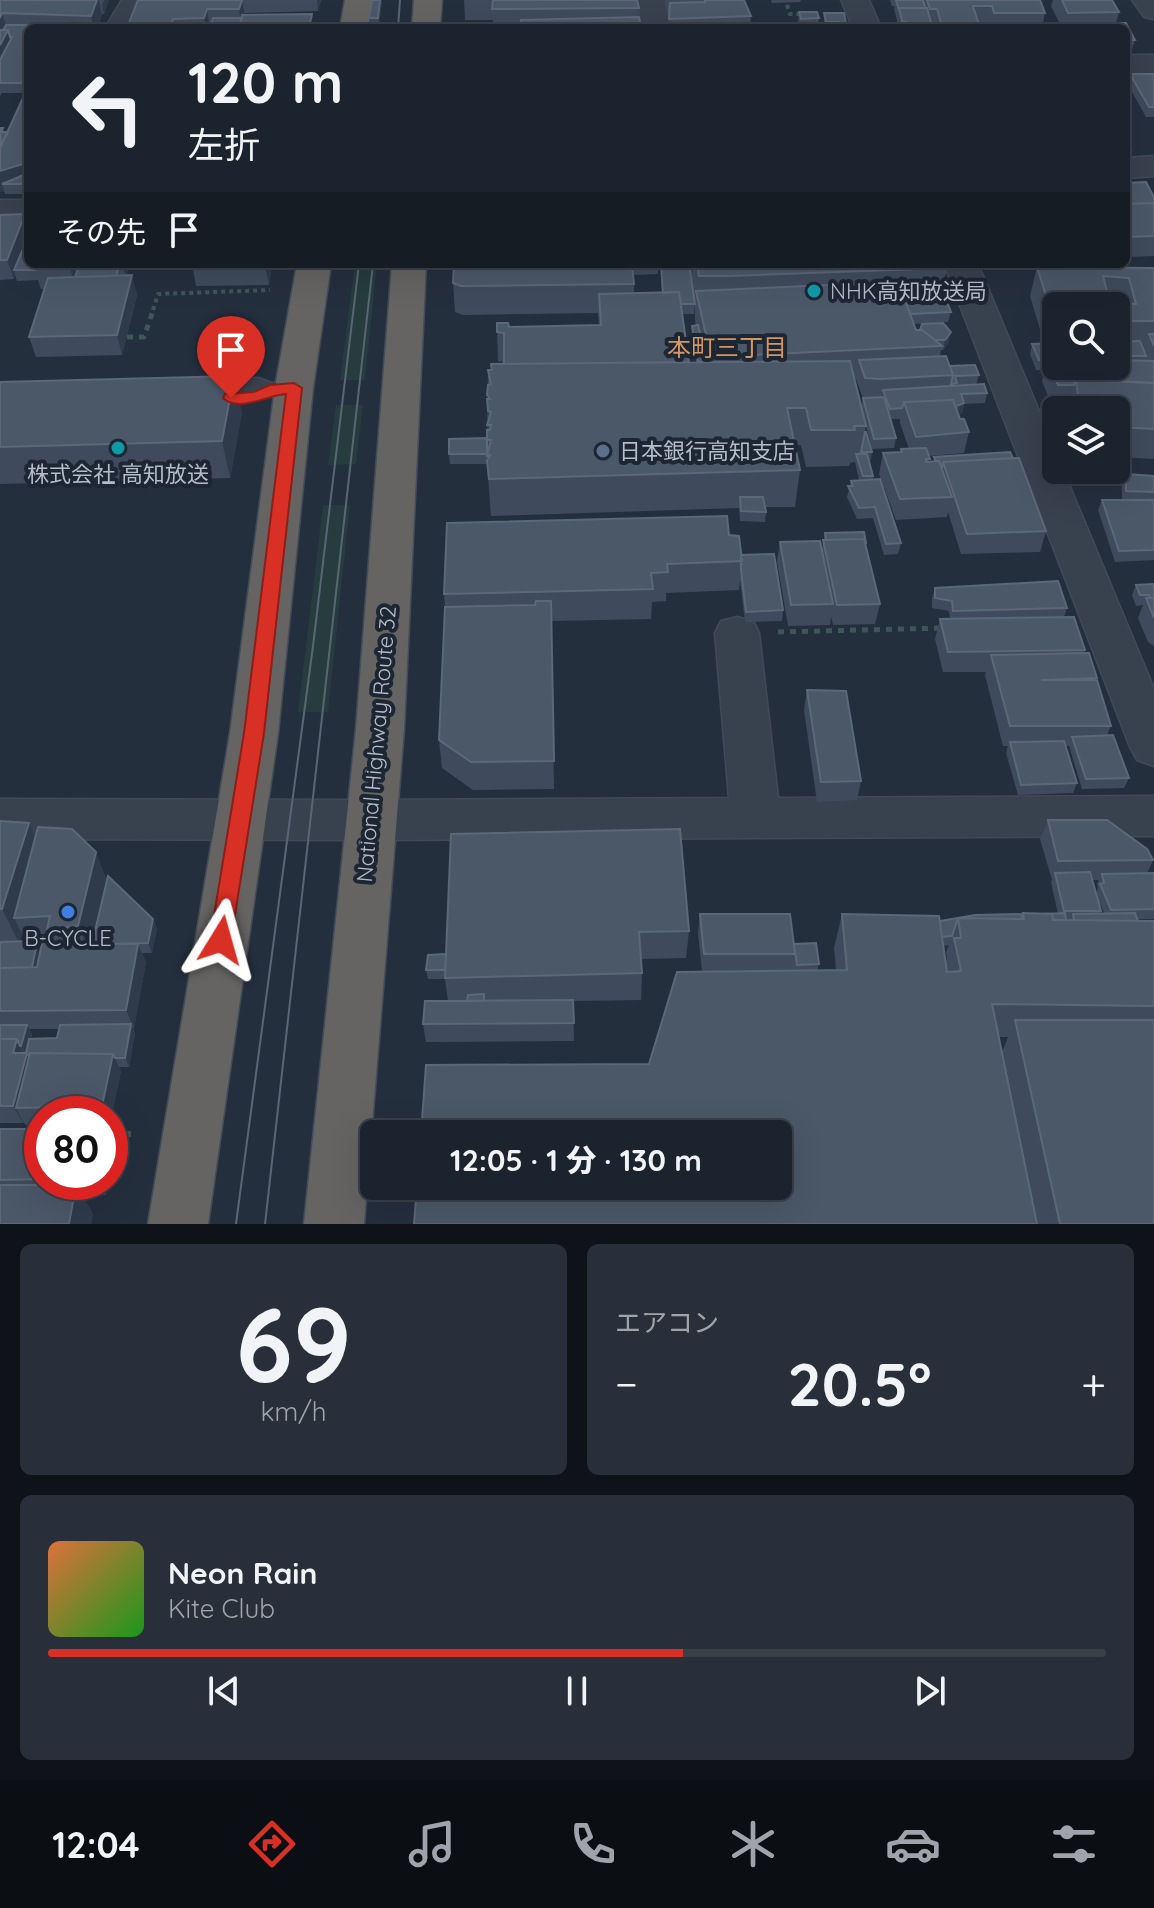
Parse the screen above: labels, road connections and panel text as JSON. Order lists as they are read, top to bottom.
{
  "streets": {
    "highway": ["National Highway Route 32"]
  },
  "districts": ["本町三丁目"],
  "places": [
    "NHK高知放送局",
    "株式会社 高知放送",
    "日本銀行高知支店",
    "B-CYCLE"
  ],
  "page": {
    "turn": ["120 m", "左折"],
    "then": "その先",
    "limit": "80",
    "trip": "12:05 · 1 分 · 130 m",
    "tile": [
      ["69", "km/h"],
      "エアコン"
    ],
    "heat": ["−", "20.5°", "+"],
    "song": ["Neon Rain", "Kite Club"],
    "tabs": "12:04"
  }
}
